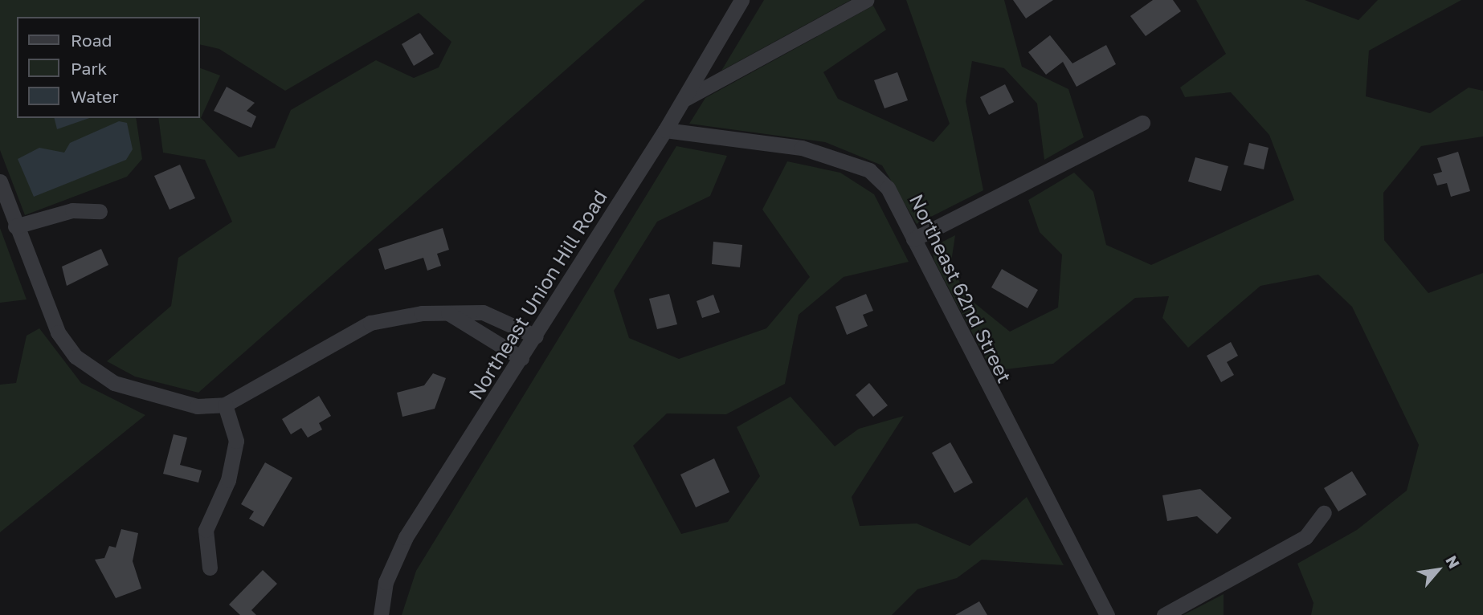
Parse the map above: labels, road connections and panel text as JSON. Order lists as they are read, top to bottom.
{
  "streets": {
    "street": ["Northeast 62nd Street", "Northeast Union Hill Road"]
  },
  "crossings": [
    ["Northeast 62nd Street", "Northeast Union Hill Road"]
  ],
  "legend": ["Road", "Park", "Water"],
  "north": "top right"
}
